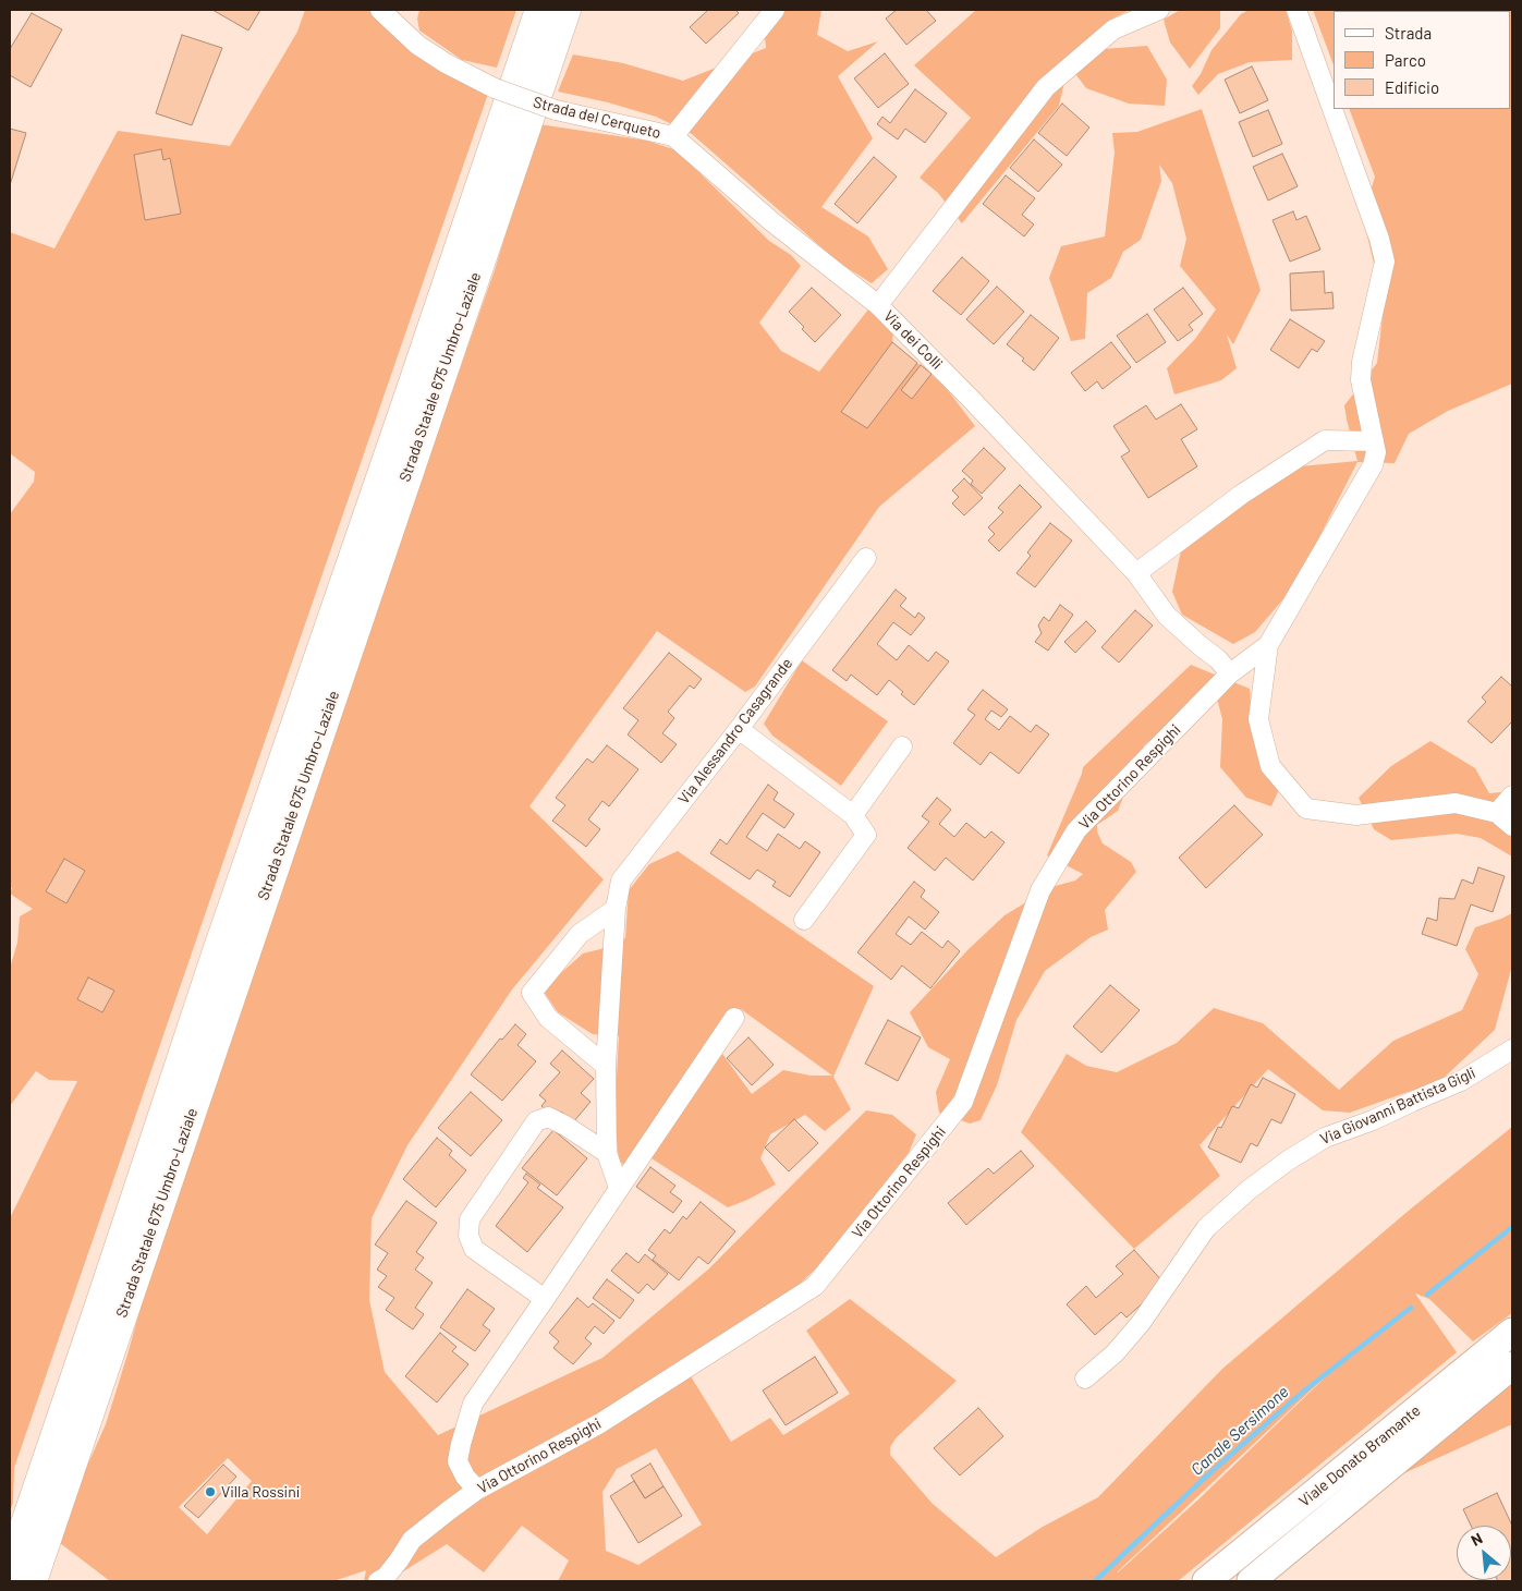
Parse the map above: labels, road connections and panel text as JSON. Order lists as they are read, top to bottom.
{
  "streets": {
    "highway": ["Strada Statale 675 Umbro-Laziale"],
    "main road": ["Viale Donato Bramante"],
    "street": [
      "Strada del Cerqueto",
      "Via dei Colli",
      "Via Alessandro Casagrande",
      "Via Ottorino Respighi",
      "Via Giovanni Battista Gigli"
    ]
  },
  "crossings": [
    ["Strada del Cerqueto", "Via dei Colli"],
    ["Via dei Colli", "Via Ottorino Respighi"]
  ],
  "water": ["Canale Sersimone"],
  "places": ["Villa Rossini"],
  "legend": ["Strada", "Parco", "Edificio"],
  "north": "top left"
}
